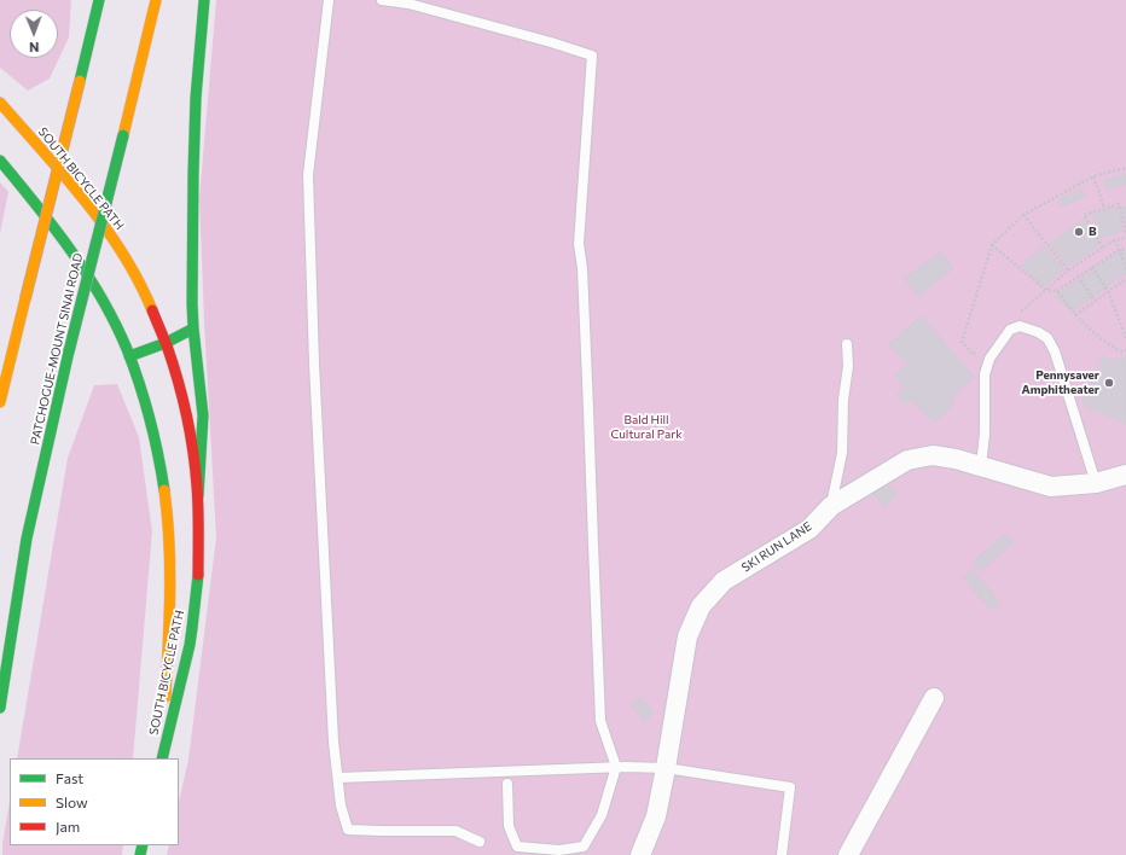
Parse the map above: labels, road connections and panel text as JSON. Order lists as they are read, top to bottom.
{
  "streets": {
    "main road": ["SOUTH BICYCLE PATH", "PATCHOGUE-MOUNT SINAI ROAD"],
    "street": ["SKI RUN LANE"]
  },
  "parks": ["Bald Hill Cultural Park"],
  "places": ["B", "Pennysaver Amphitheater"],
  "legend": ["Fast", "Slow", "Jam"],
  "north": "bottom"
}
